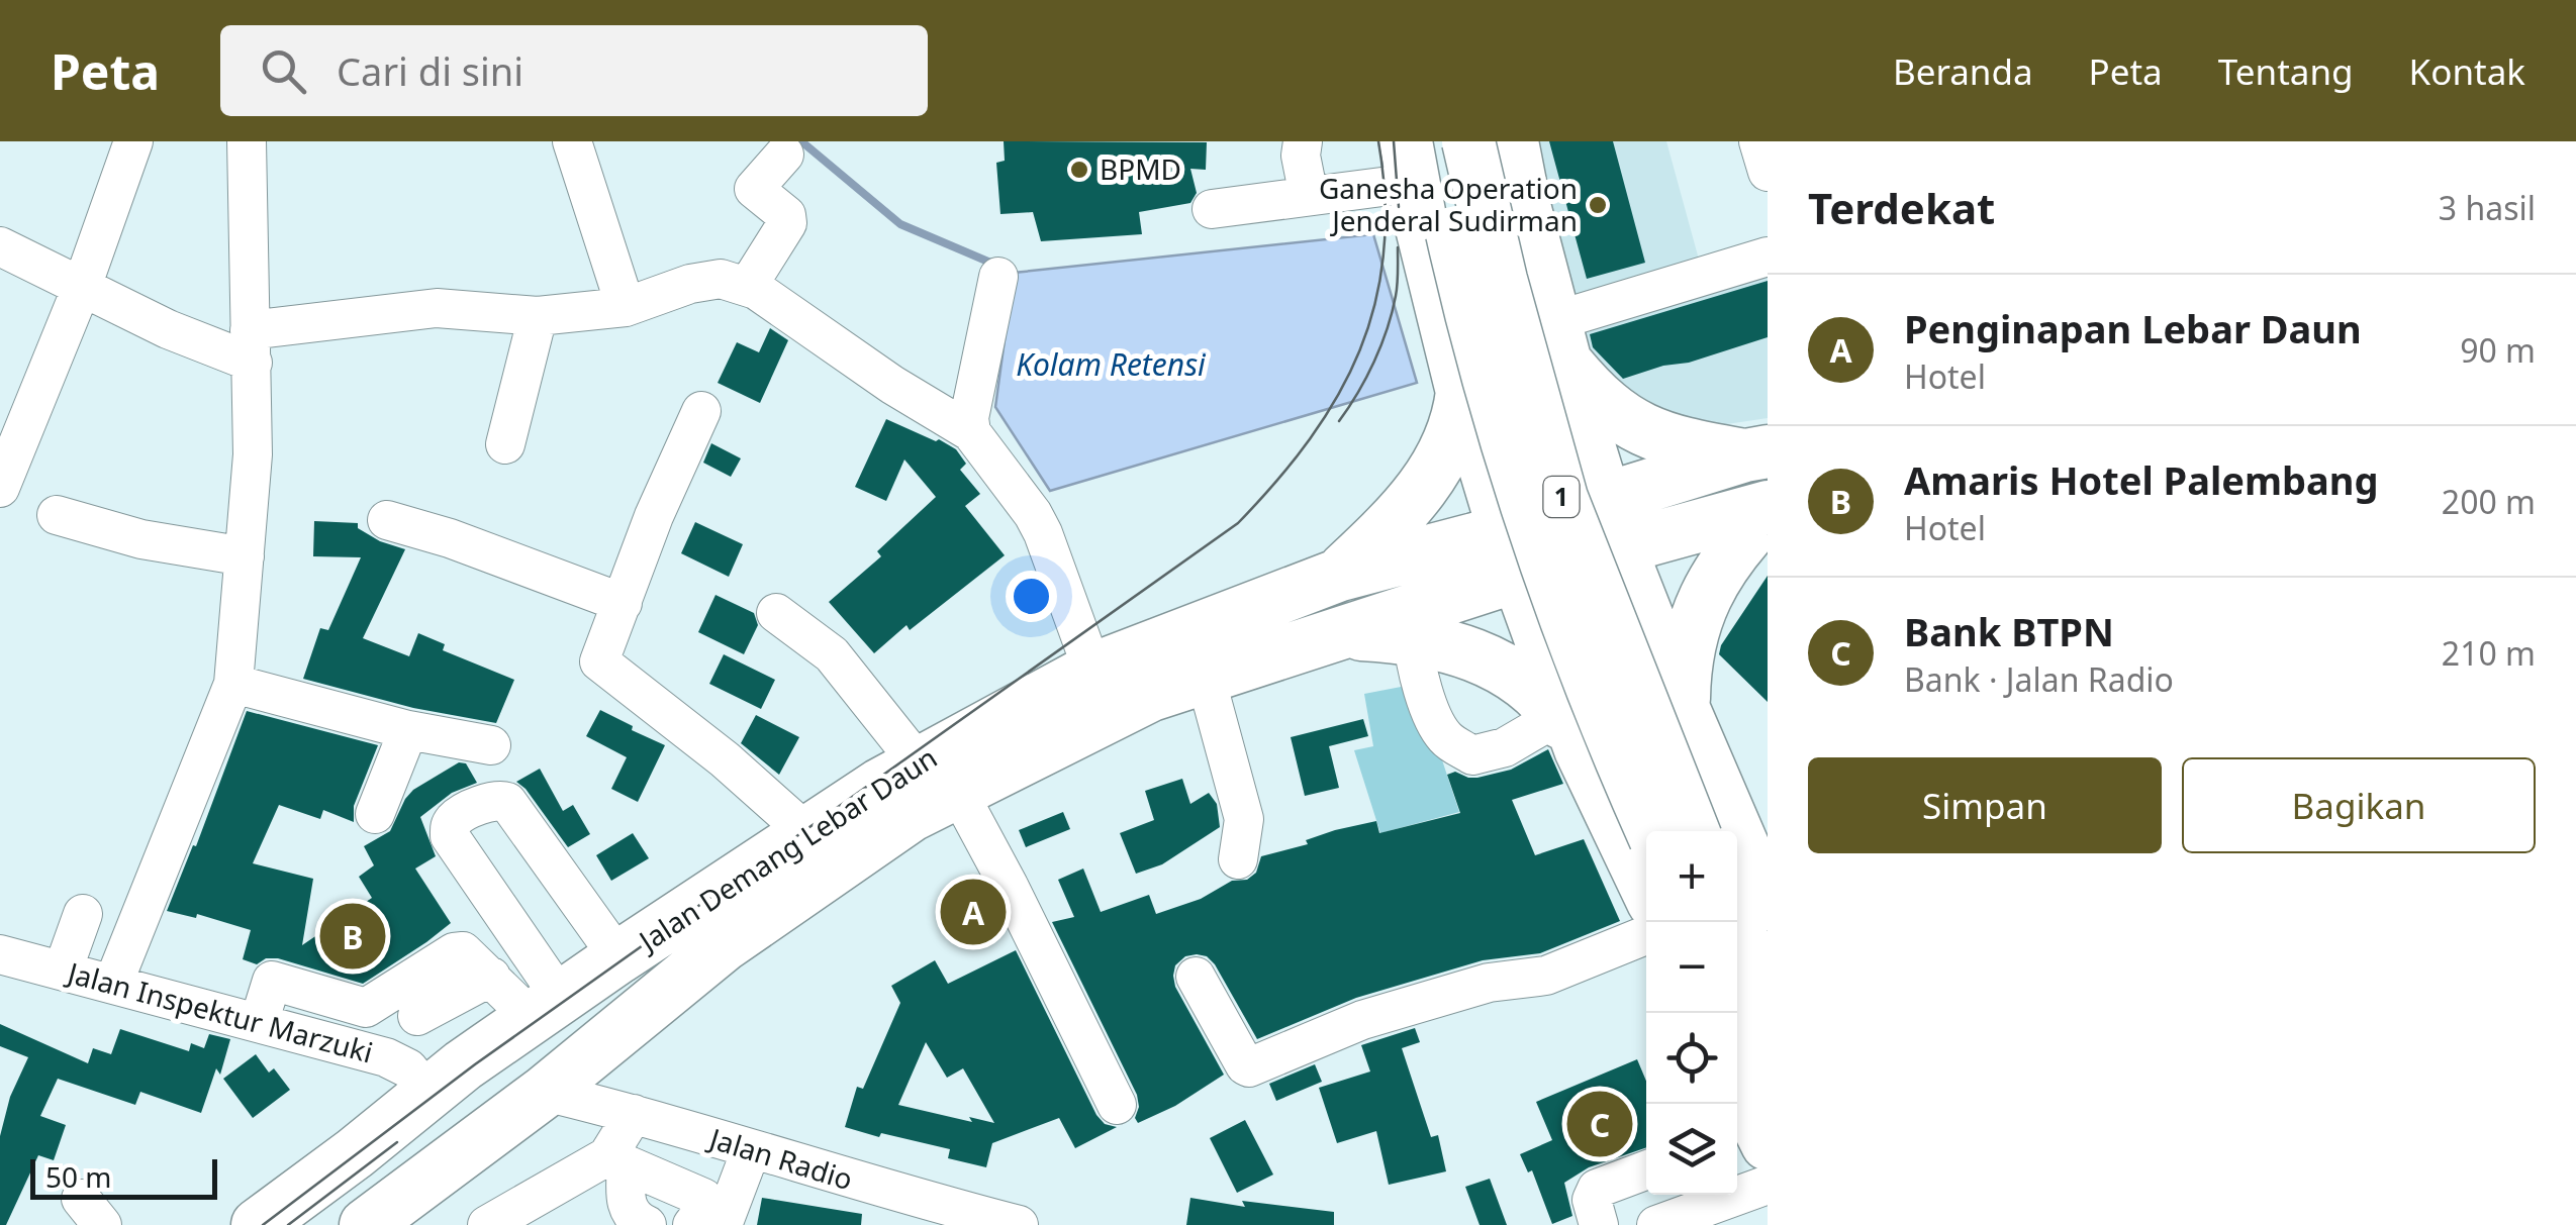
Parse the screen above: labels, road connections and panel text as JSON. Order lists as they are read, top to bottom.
{
  "streets": {
    "highway": ["1", "Jalan Demang Lebar Daun"],
    "street": ["Jalan Inspektur Marzuki", "Jalan Radio"]
  },
  "crossings": [
    ["Jalan Demang Lebar Daun", "Jalan Inspektur Marzuki"],
    ["Jalan Demang Lebar Daun", "Jalan Radio"]
  ],
  "water": ["Kolam Retensi"],
  "places": ["BPMD", "Ganesha Operation Jenderal Sudirman"],
  "scale_bar": "50 m",
  "page": {
    "header": "Peta",
    "search": "Cari di sini",
    "nav": [
      "Beranda",
      "Peta",
      "Tentang",
      "Kontak"
    ],
    "heading": ["Terdekat", "3 hasil"],
    "list": [
      {
        "mark": "A",
        "name": "Penginapan Lebar Daun",
        "note": "Hotel",
        "value": "90 m"
      },
      {
        "mark": "B",
        "name": "Amaris Hotel Palembang",
        "note": "Hotel",
        "value": "200 m"
      },
      {
        "mark": "C",
        "name": "Bank BTPN",
        "note": "Bank · Jalan Radio",
        "value": "210 m"
      }
    ],
    "buttons": ["Simpan", "Bagikan"],
    "map_buttons": ["+", "−"],
    "pins": ["A", "B", "C"],
    "scale": "50 m"
  }
}
